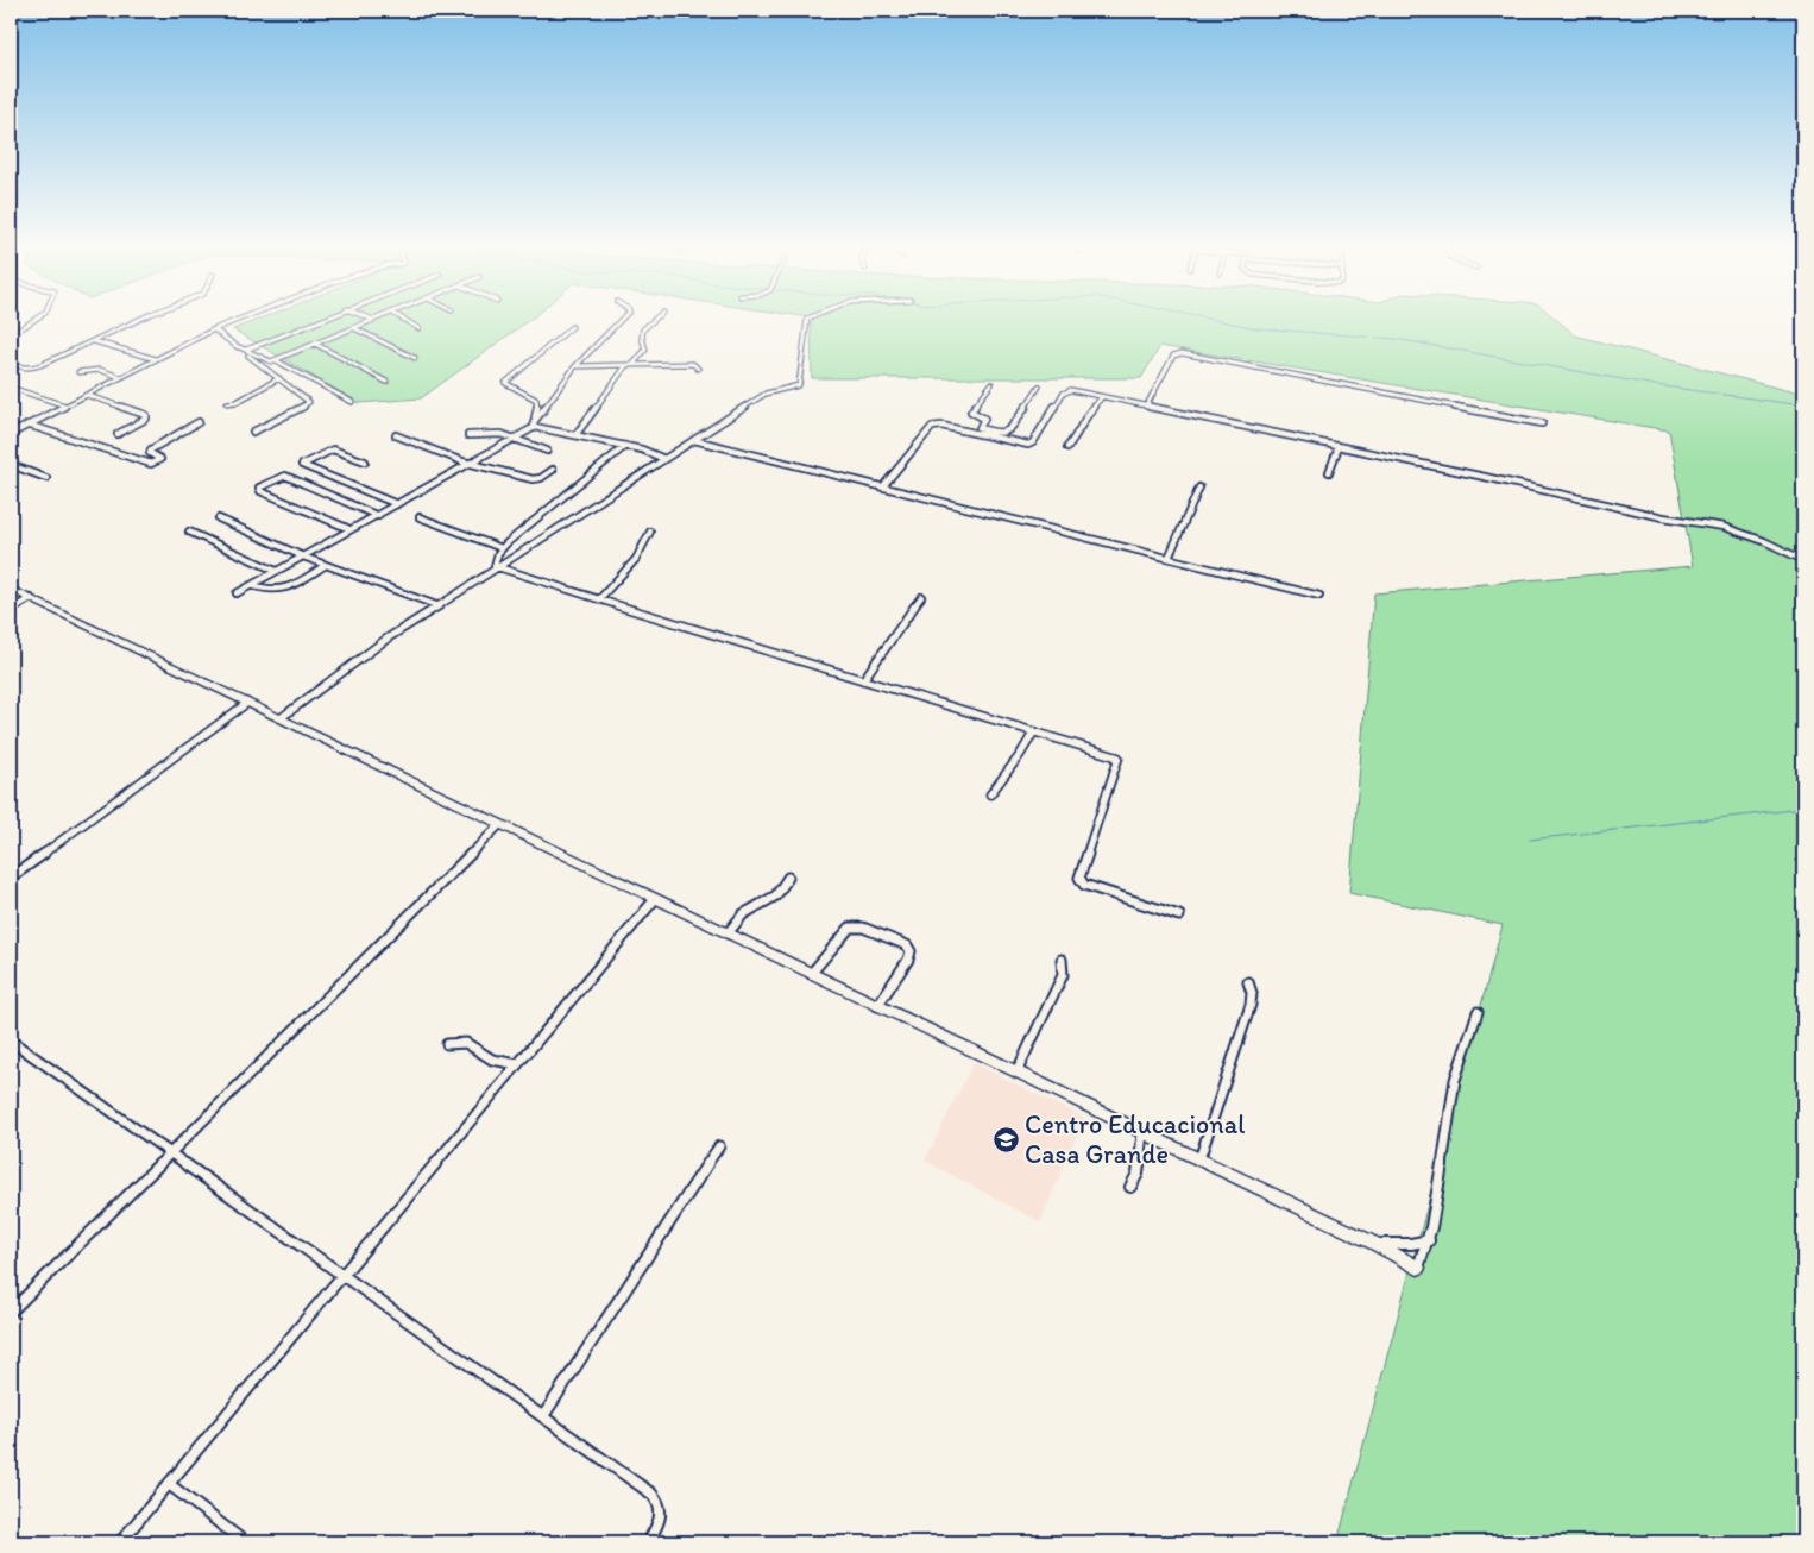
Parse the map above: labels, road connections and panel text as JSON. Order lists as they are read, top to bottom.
{
  "places": {
    "school or university": ["Centro Educacional Casa Grande"]
  }
}
